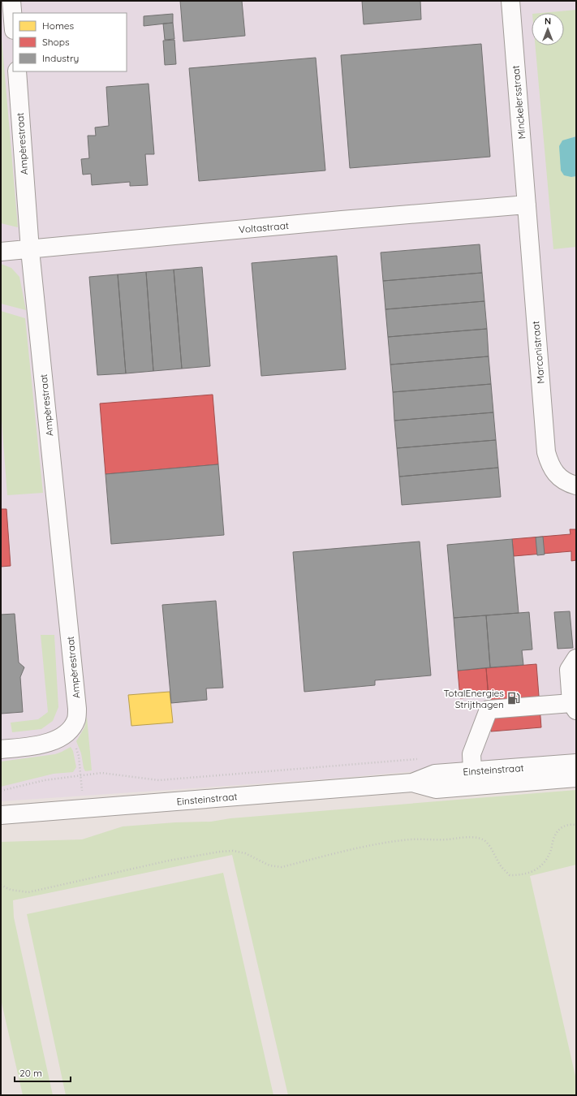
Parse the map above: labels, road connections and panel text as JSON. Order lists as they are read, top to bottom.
{
  "streets": {
    "street": [
      "Minckelersstraat",
      "Ampèrestraat",
      "Voltastraat",
      "Marconistraat",
      "Einsteinstraat"
    ]
  },
  "crossings": [
    ["Minckelersstraat", "Voltastraat"],
    ["Minckelersstraat", "Marconistraat"],
    ["Ampèrestraat", "Voltastraat"],
    ["Voltastraat", "Marconistraat"]
  ],
  "places": {
    "fuel station": ["TotalEnergies Strijthagen"]
  },
  "legend": ["Homes", "Shops", "Industry"],
  "scale_bar": "20 m",
  "north": "top"
}
